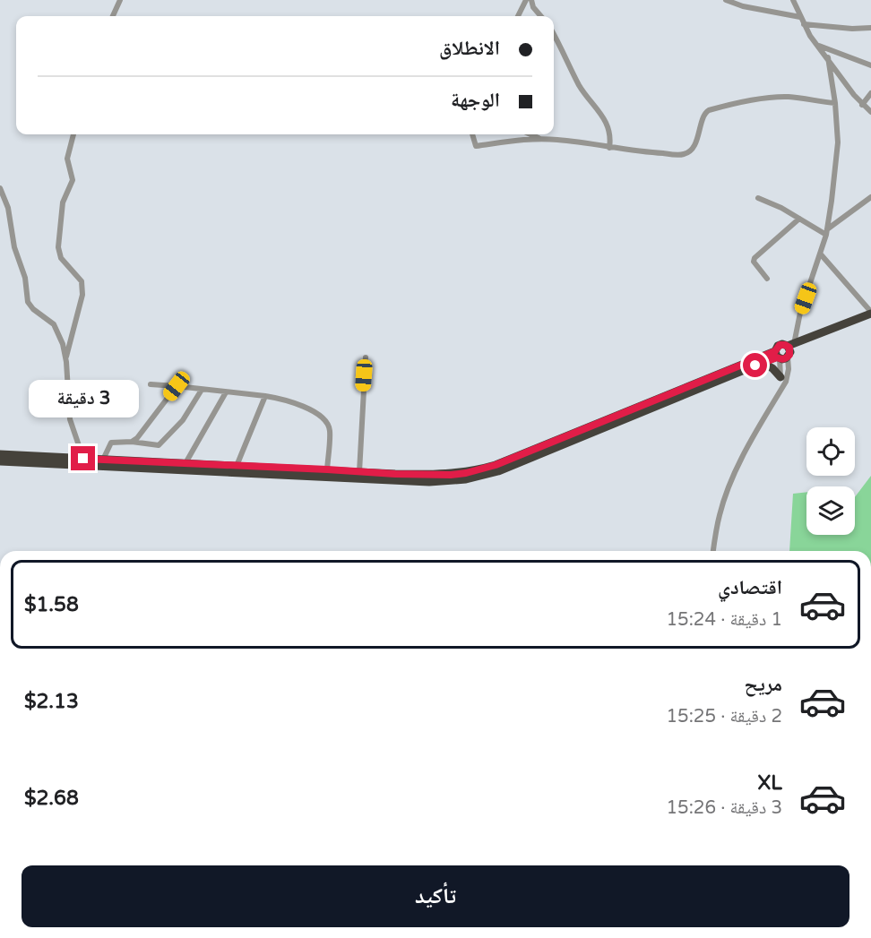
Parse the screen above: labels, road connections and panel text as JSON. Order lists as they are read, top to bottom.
{
  "page": {
    "banner": ["الانطلاق", "الوجهة"],
    "bubble": "3 دقيقة",
    "list": [
      {
        "name": "اقتصادي",
        "note": "1 دقيقة · 15:24",
        "value": "$1.58"
      },
      {
        "name": "مريح",
        "note": "2 دقيقة · 15:25",
        "value": "$2.13"
      },
      {
        "name": "XL",
        "note": "3 دقيقة · 15:26",
        "value": "$2.68"
      }
    ],
    "buttons": "تأكيد"
  }
}
